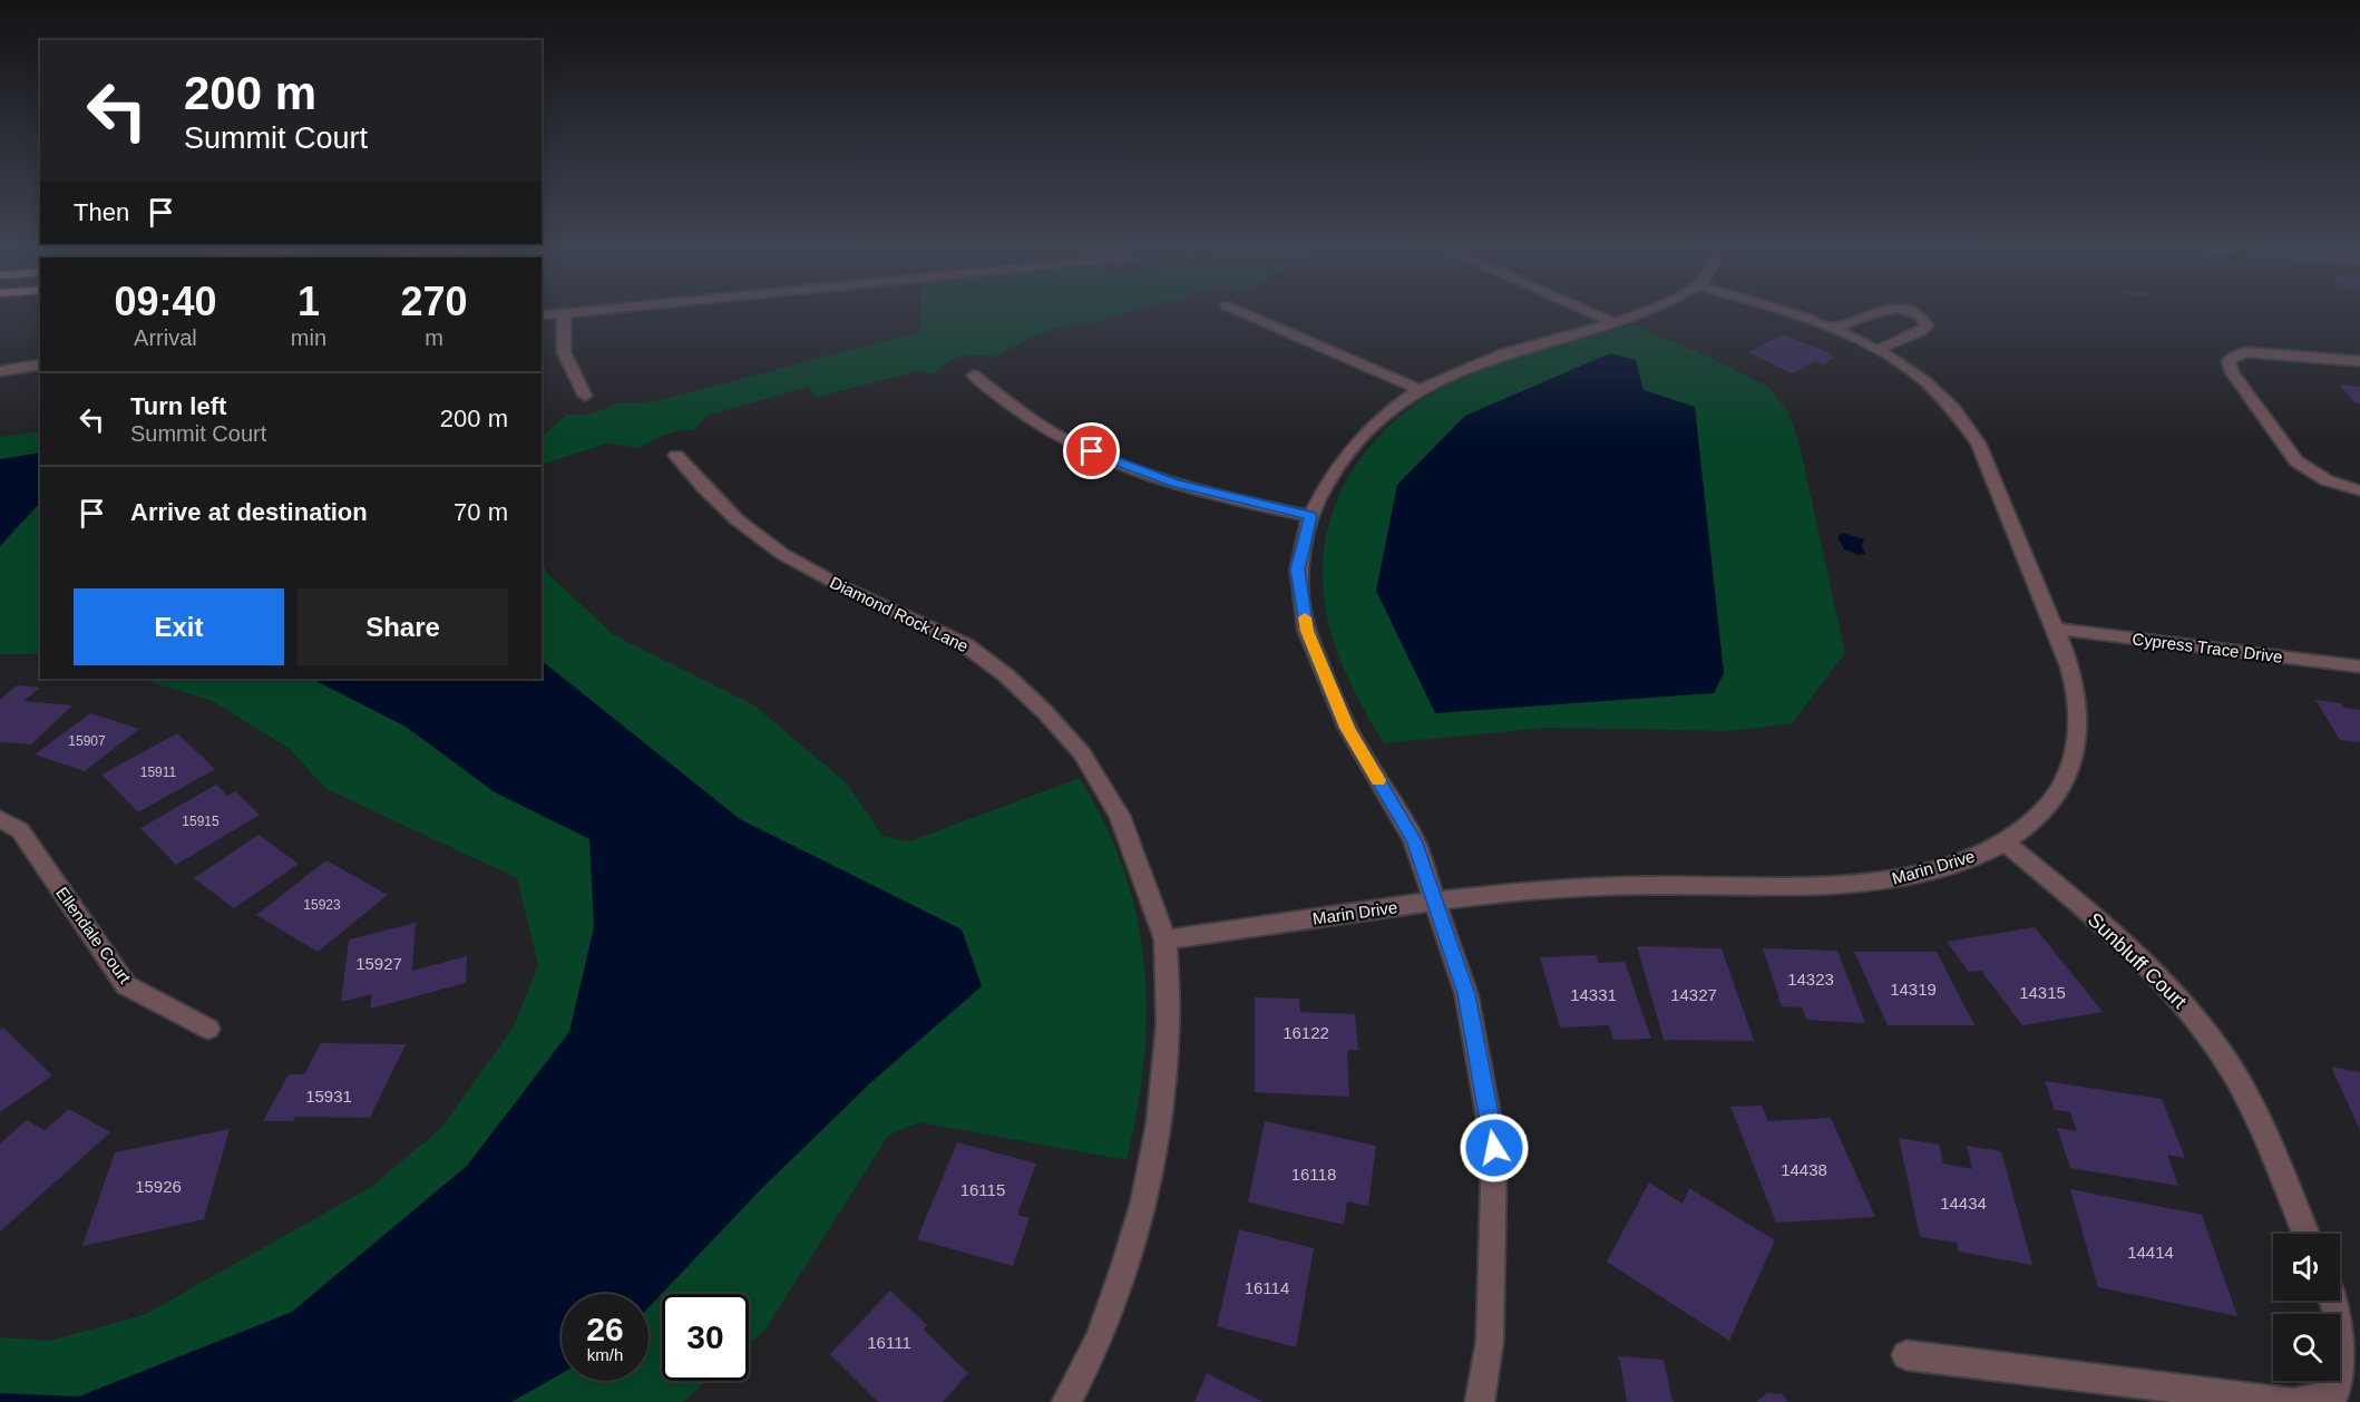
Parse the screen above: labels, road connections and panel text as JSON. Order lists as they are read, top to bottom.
{
  "streets": {
    "street": [
      "Diamond Rock Lane",
      "Cypress Trace Drive",
      "Marin Drive",
      "Ellendale Court",
      "Sunbluff Court"
    ]
  },
  "crossings": [
    ["Diamond Rock Lane", "Marin Drive"],
    ["Cypress Trace Drive", "Marin Drive"],
    ["Marin Drive", "Sunbluff Court"]
  ],
  "house_numbers": [
    "15907",
    "15911",
    "15915",
    "15923",
    "15927",
    "14323",
    "14319",
    "14315",
    "14331",
    "14327",
    "16122",
    "15931",
    "14438",
    "16118",
    "15926",
    "16115",
    "14434",
    "14414",
    "16114",
    "16111"
  ],
  "page": {
    "turn": ["200 m", "Summit Court"],
    "then": "Then",
    "eta": [
      "09:40",
      "Arrival",
      "1",
      "min",
      "270",
      "m"
    ],
    "list": [
      {
        "name": "Turn left",
        "note": "Summit Court",
        "value": "200 m"
      },
      {
        "name": "Arrive at destination",
        "value": "70 m"
      }
    ],
    "buttons": ["Exit", "Share"],
    "speed": "26 km/h",
    "limit": "30"
  }
}
